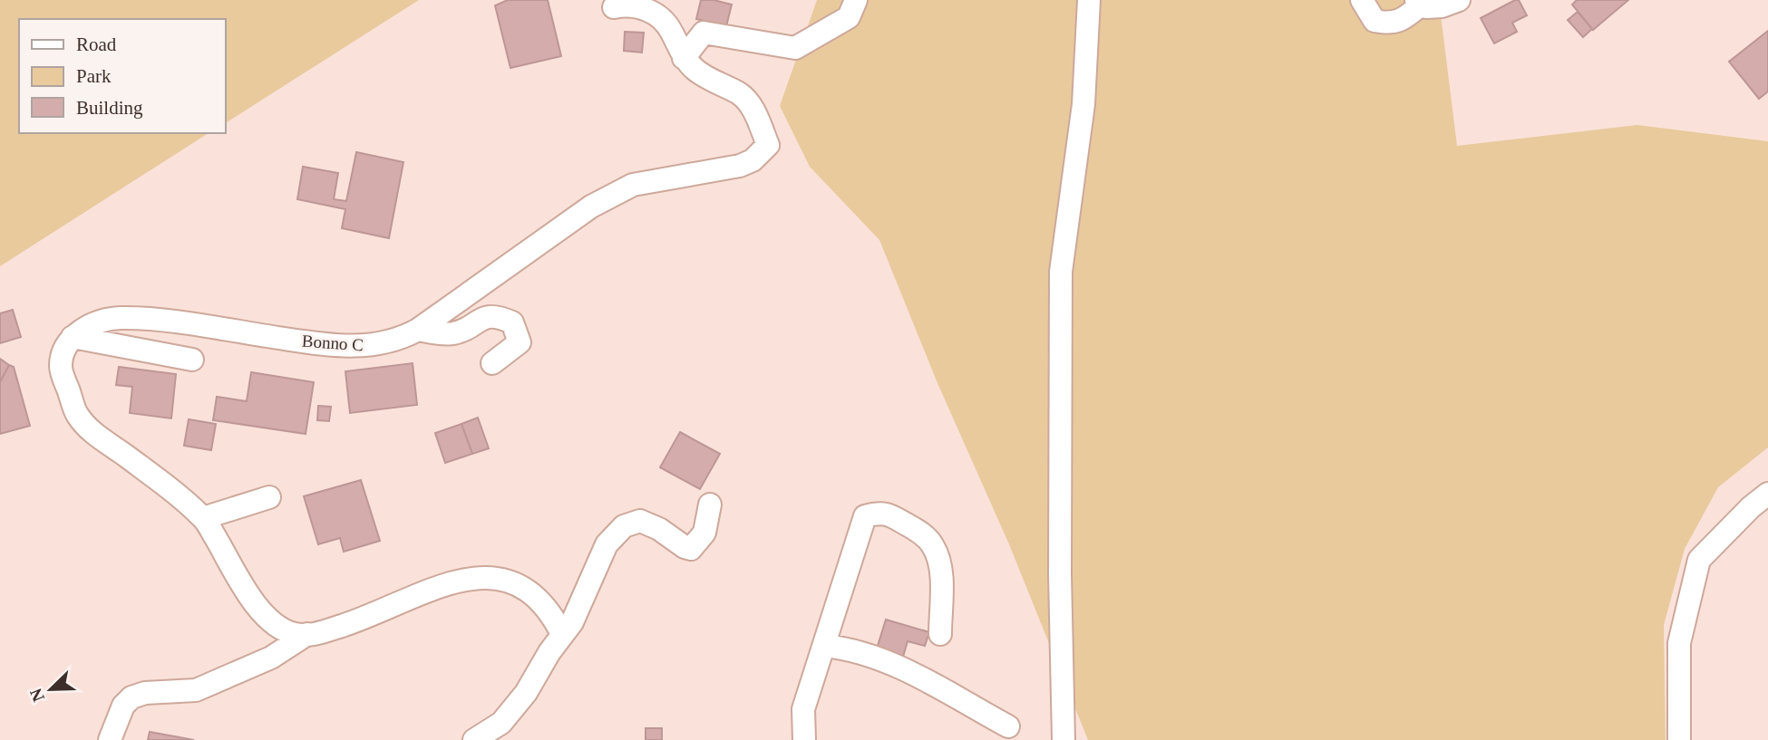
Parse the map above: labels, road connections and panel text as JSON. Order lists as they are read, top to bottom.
{
  "streets": {
    "street": ["Bonno C"]
  },
  "legend": ["Road", "Park", "Building"],
  "north": "bottom left"
}
